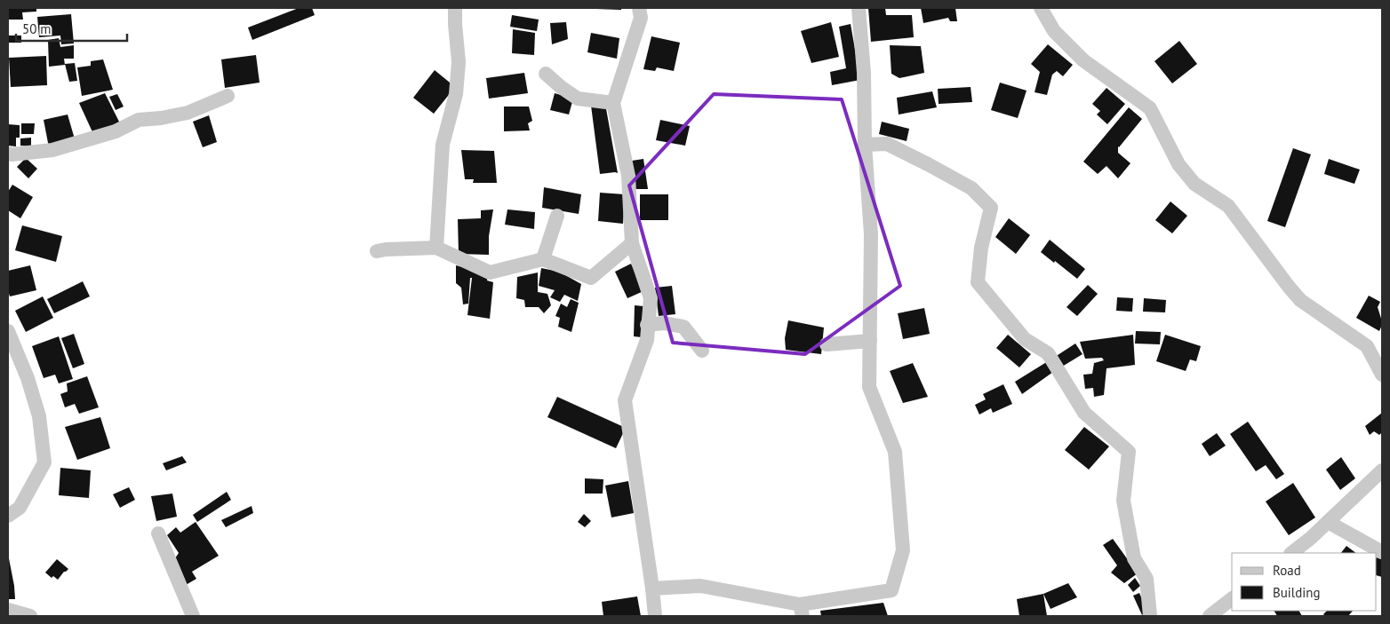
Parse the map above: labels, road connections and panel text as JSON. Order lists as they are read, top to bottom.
{
  "legend": ["Road", "Building"],
  "scale_bar": "50 m"
}
